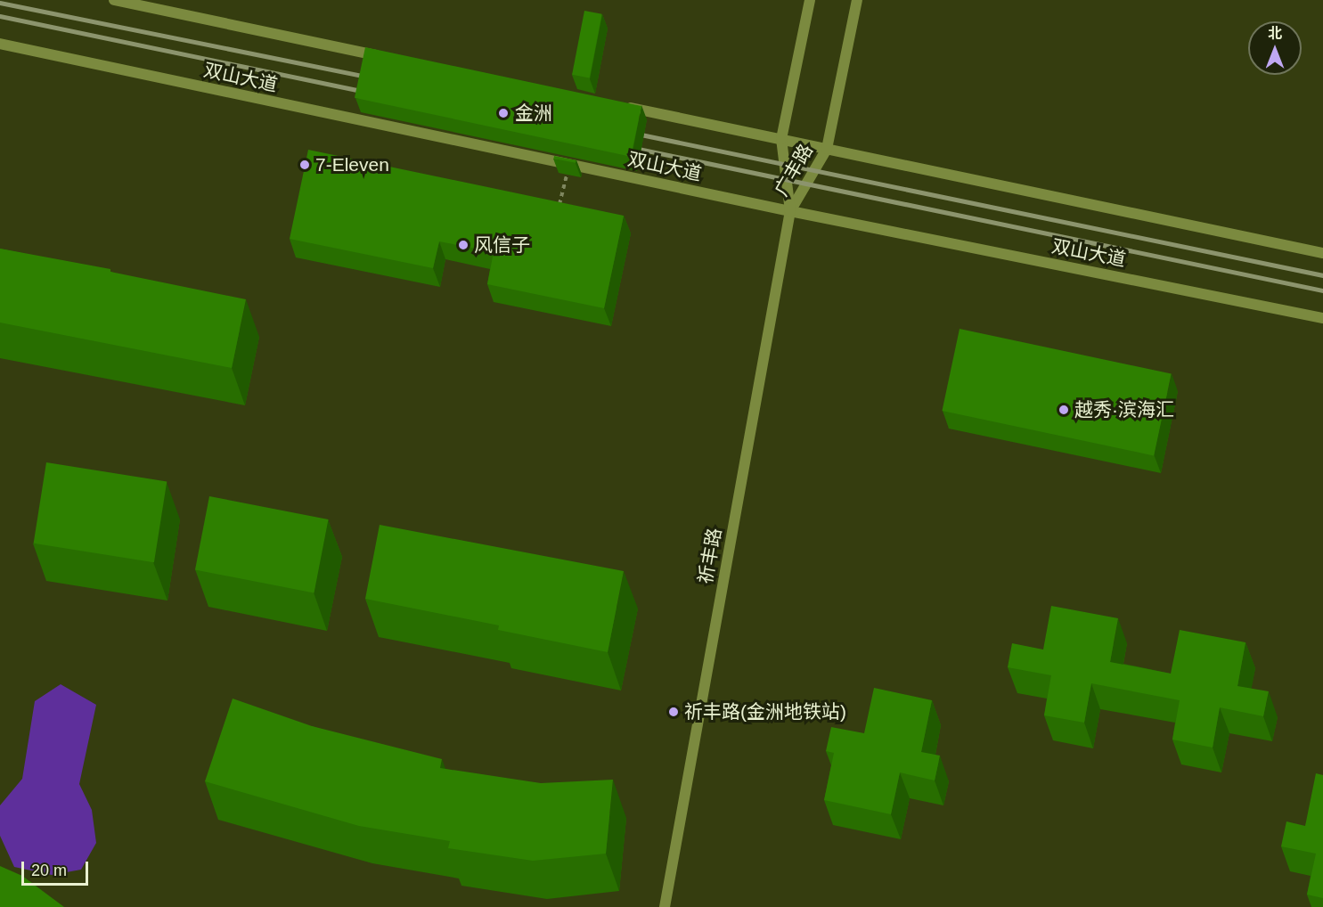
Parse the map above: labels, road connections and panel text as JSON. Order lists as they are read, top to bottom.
{
  "streets": {
    "street": ["双山大道", "广丰路", "祈丰路"]
  },
  "crossings": [
    ["双山大道", "广丰路"],
    ["双山大道", "祈丰路"],
    ["广丰路", "祈丰路"]
  ],
  "places": [
    "金洲",
    "7-Eleven",
    "风信子",
    "越秀·滨海汇",
    "祈丰路(金洲地铁站)"
  ],
  "scale_bar": "20 m",
  "north": "top"
}
